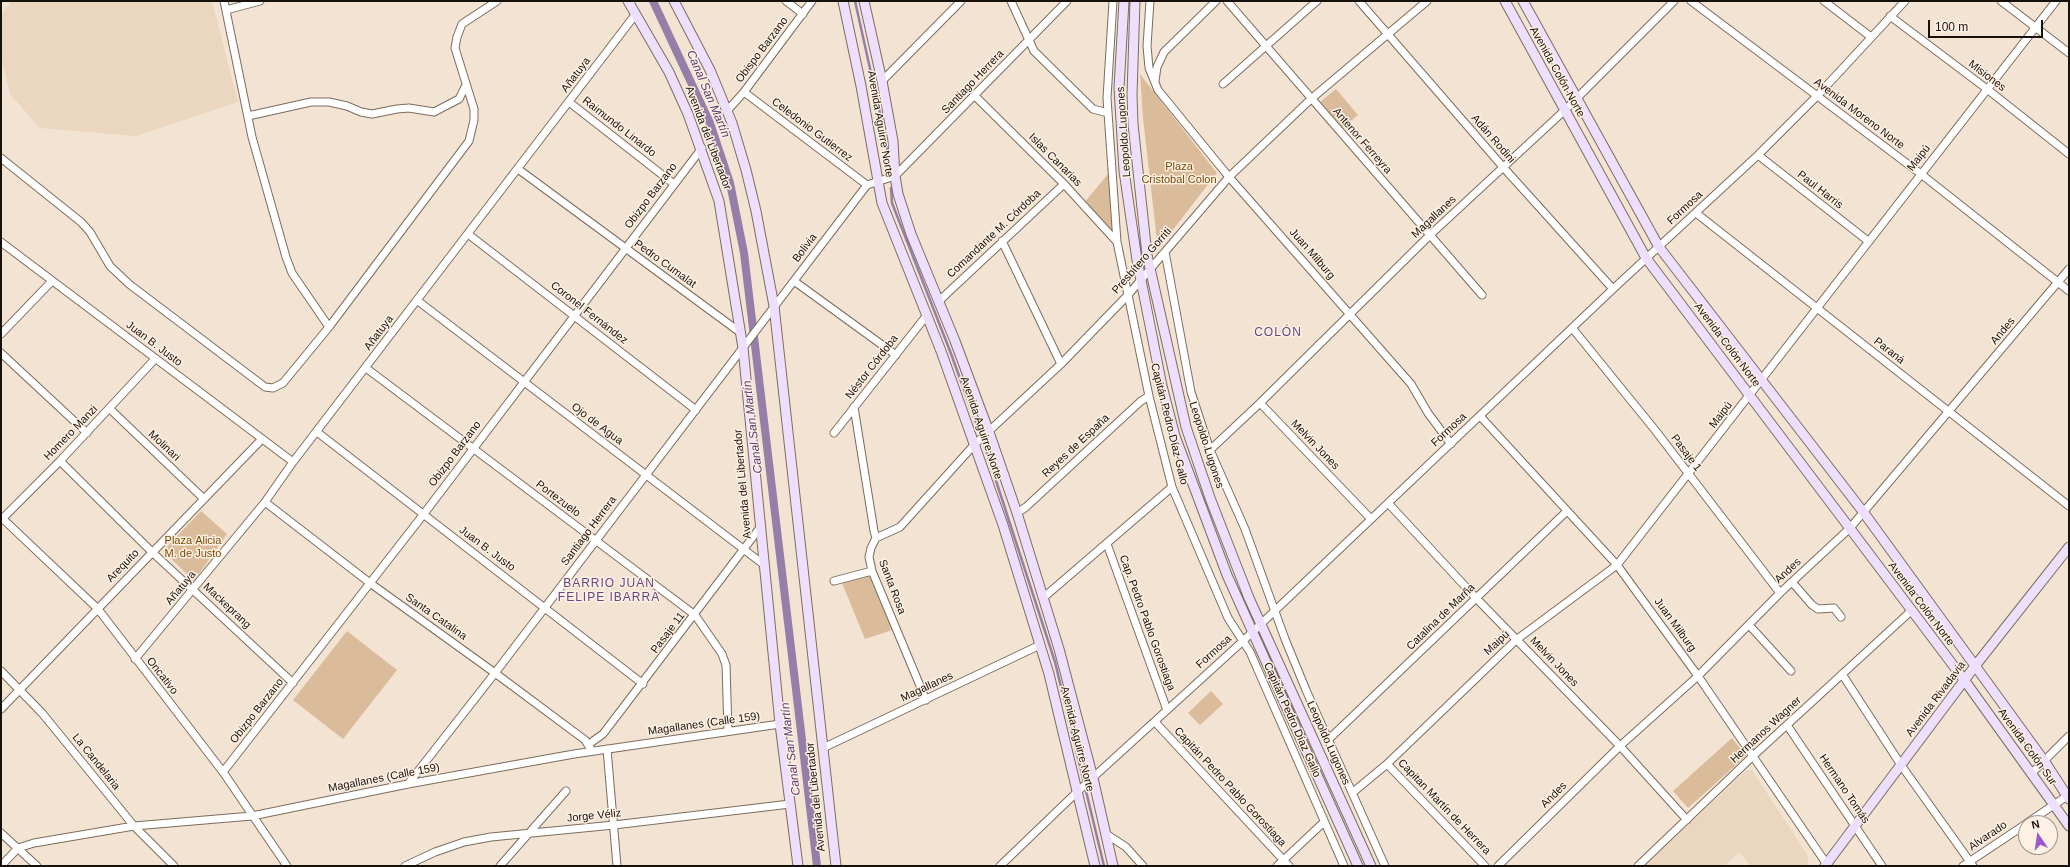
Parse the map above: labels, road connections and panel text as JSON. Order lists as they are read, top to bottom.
{
  "streets": {
    "main road": [
      "Avenida Colón Norte",
      "Avenida Aguirre Norte",
      "Leopoldo Lugones",
      "Avenida del Libertador",
      "Avenida Rivadavia",
      "Avenida Colón Sur"
    ],
    "street": [
      "Obispo Barzano",
      "Añatuya",
      "Misiones",
      "Santiago Herrera",
      "Avenida Moreno Norte",
      "Raimundo Linardo",
      "Celedonio Gutierrez",
      "Adán Rodini",
      "Antenor Ferreyra",
      "Maipú",
      "Islas Canarias",
      "Paul Harris",
      "Obizpo Barzano",
      "Formosa",
      "Magallanes",
      "Comandante M. Córdoba",
      "Bolivia",
      "Juan Milburg",
      "Presbítero Gorriti",
      "Pedro Cumalat",
      "Coronel Fernández",
      "Andes",
      "Juan B. Justo",
      "Paraná",
      "Néstor Córdoba",
      "Ojo de Agua",
      "Capitán Pedro Díaz Gallo",
      "Homero Manzi",
      "Melvin Jones",
      "Molinari",
      "Reyes de España",
      "Pasaje 1",
      "Portezuelo",
      "Arequito",
      "Santa Rosa",
      "Mackeprang",
      "Santa Catalina",
      "Catalina de Marña",
      "Cap. Pedro Pablo Gorostiaga",
      "Pasaje 11",
      "Oncativo",
      "Magallanes (Calle 159)",
      "Hermanos Wagner",
      "La Candelaria",
      "Capitán Pedro Pablo Gorostiaga",
      "Hermano Tomás",
      "Capitan Martín de Herrera",
      "Jorge Véliz",
      "Alvarado"
    ]
  },
  "crossings": [
    ["Obispo Barzano", "Celedonio Gutierrez"],
    ["Obispo Barzano", "Avenida del Libertador"],
    ["Avenida Colón Norte", "Maipú"],
    ["Avenida Colón Norte", "Formosa"],
    ["Avenida Colón Norte", "Magallanes"],
    ["Avenida Colón Norte", "Andes"],
    ["Avenida Colón Norte", "Avenida Rivadavia"],
    ["Avenida Colón Norte", "Hermanos Wagner"],
    ["Avenida Colón Norte", "Avenida Colón Sur"],
    ["Añatuya", "Raimundo Linardo"],
    ["Añatuya", "Avenida del Libertador"],
    ["Añatuya", "Pedro Cumalat"],
    ["Añatuya", "Coronel Fernández"],
    ["Añatuya", "Juan B. Justo"],
    ["Añatuya", "Ojo de Agua"],
    ["Añatuya", "Portezuelo"],
    ["Añatuya", "Mackeprang"],
    ["Añatuya", "Santa Catalina"],
    ["Añatuya", "Oncativo"],
    ["Misiones", "Maipú"],
    ["Misiones", "Formosa"],
    ["Santiago Herrera", "Avenida Aguirre Norte"],
    ["Santiago Herrera", "Avenida del Libertador"],
    ["Santiago Herrera", "Islas Canarias"],
    ["Santiago Herrera", "Bolivia"],
    ["Santiago Herrera", "Coronel Fernández"],
    ["Santiago Herrera", "Juan B. Justo"],
    ["Santiago Herrera", "Ojo de Agua"],
    ["Santiago Herrera", "Portezuelo"],
    ["Santiago Herrera", "Santa Catalina"],
    ["Santiago Herrera", "Magallanes (Calle 159)"],
    ["Avenida Moreno Norte", "Maipú"],
    ["Avenida Moreno Norte", "Formosa"],
    ["Avenida Moreno Norte", "Andes"],
    ["Avenida Aguirre Norte", "Formosa"],
    ["Avenida Aguirre Norte", "Magallanes"],
    ["Avenida Aguirre Norte", "Comandante M. Córdoba"],
    ["Avenida Aguirre Norte", "Presbítero Gorriti"],
    ["Avenida Aguirre Norte", "Néstor Córdoba"],
    ["Avenida Aguirre Norte", "Reyes de España"],
    ["Raimundo Linardo", "Obizpo Barzano"],
    ["Celedonio Gutierrez", "Bolivia"],
    ["Leopoldo Lugones", "Formosa"],
    ["Leopoldo Lugones", "Presbítero Gorriti"],
    ["Avenida del Libertador", "Obizpo Barzano"],
    ["Avenida del Libertador", "Magallanes"],
    ["Avenida del Libertador", "Bolivia"],
    ["Avenida del Libertador", "Pedro Cumalat"],
    ["Avenida del Libertador", "Ojo de Agua"],
    ["Avenida del Libertador", "Pasaje 11"],
    ["Avenida del Libertador", "Magallanes (Calle 159)"],
    ["Avenida del Libertador", "Jorge Véliz"],
    ["Adán Rodini", "Formosa"],
    ["Adán Rodini", "Magallanes"],
    ["Adán Rodini", "Presbítero Gorriti"],
    ["Antenor Ferreyra", "Magallanes"],
    ["Antenor Ferreyra", "Presbítero Gorriti"],
    ["Maipú", "Paul Harris"],
    ["Maipú", "Juan Milburg"],
    ["Maipú", "Paraná"],
    ["Maipú", "Melvin Jones"],
    ["Maipú", "Pasaje 1"],
    ["Maipú", "Capitan Martín de Herrera"],
    ["Islas Canarias", "Comandante M. Córdoba"],
    ["Islas Canarias", "Capitán Pedro Díaz Gallo"],
    ["Paul Harris", "Formosa"],
    ["Obizpo Barzano", "Pedro Cumalat"],
    ["Obizpo Barzano", "Coronel Fernández"],
    ["Obizpo Barzano", "Juan B. Justo"],
    ["Obizpo Barzano", "Ojo de Agua"],
    ["Obizpo Barzano", "Portezuelo"],
    ["Obizpo Barzano", "Mackeprang"],
    ["Obizpo Barzano", "Santa Catalina"],
    ["Obizpo Barzano", "Oncativo"],
    ["Formosa", "Juan Milburg"],
    ["Formosa", "Paraná"],
    ["Formosa", "Capitán Pedro Díaz Gallo"],
    ["Formosa", "Melvin Jones"],
    ["Formosa", "Pasaje 1"],
    ["Formosa", "Cap. Pedro Pablo Gorostiaga"],
    ["Formosa", "Capitán Pedro Pablo Gorostiaga"],
    ["Magallanes", "Juan Milburg"],
    ["Magallanes", "Melvin Jones"],
    ["Magallanes", "Santa Rosa"],
    ["Juan Milburg", "Presbítero Gorriti"],
    ["Juan Milburg", "Andes"],
    ["Juan Milburg", "Catalina de Marña"],
    ["Juan Milburg", "Avenida Rivadavia"],
    ["Juan Milburg", "Hermanos Wagner"],
    ["Presbítero Gorriti", "Capitán Pedro Díaz Gallo"],
    ["Presbítero Gorriti", "Santa Rosa"],
    ["Andes", "Paraná"],
    ["Andes", "Melvin Jones"],
    ["Andes", "Pasaje 1"],
    ["Juan B. Justo", "Homero Manzi"],
    ["Juan B. Justo", "Arequito"],
    ["Juan B. Justo", "Pasaje 11"],
    ["Ojo de Agua", "Pasaje 11"],
    ["Capitán Pedro Díaz Gallo", "Reyes de España"],
    ["Homero Manzi", "Molinari"],
    ["Homero Manzi", "Mackeprang"],
    ["Homero Manzi", "Oncativo"],
    ["Melvin Jones", "Catalina de Marña"],
    ["Melvin Jones", "Hermanos Wagner"],
    ["Molinari", "Arequito"],
    ["Portezuelo", "Pasaje 11"],
    ["Portezuelo", "Magallanes (Calle 159)"],
    ["Arequito", "Mackeprang"],
    ["Arequito", "Oncativo"],
    ["Arequito", "La Candelaria"],
    ["Santa Catalina", "Pasaje 11"],
    ["Santa Catalina", "Magallanes (Calle 159)"],
    ["Pasaje 11", "Magallanes (Calle 159)"],
    ["Oncativo", "Magallanes (Calle 159)"],
    ["Avenida Rivadavia", "Avenida Colón Sur"],
    ["Avenida Rivadavia", "Hermano Tomás"],
    ["Magallanes (Calle 159)", "La Candelaria"],
    ["Hermanos Wagner", "Hermano Tomás"],
    ["Avenida Colón Sur", "Alvarado"]
  ],
  "districts": ["COLÓN", "BARRIO JUAN FELIPE IBARRA"],
  "water": ["Canal San Martín"],
  "parks": ["Plaza Cristobal Colon", "Plaza Alicia M. de Justo"],
  "scale_bar": "100 m",
  "north": "top"
}
